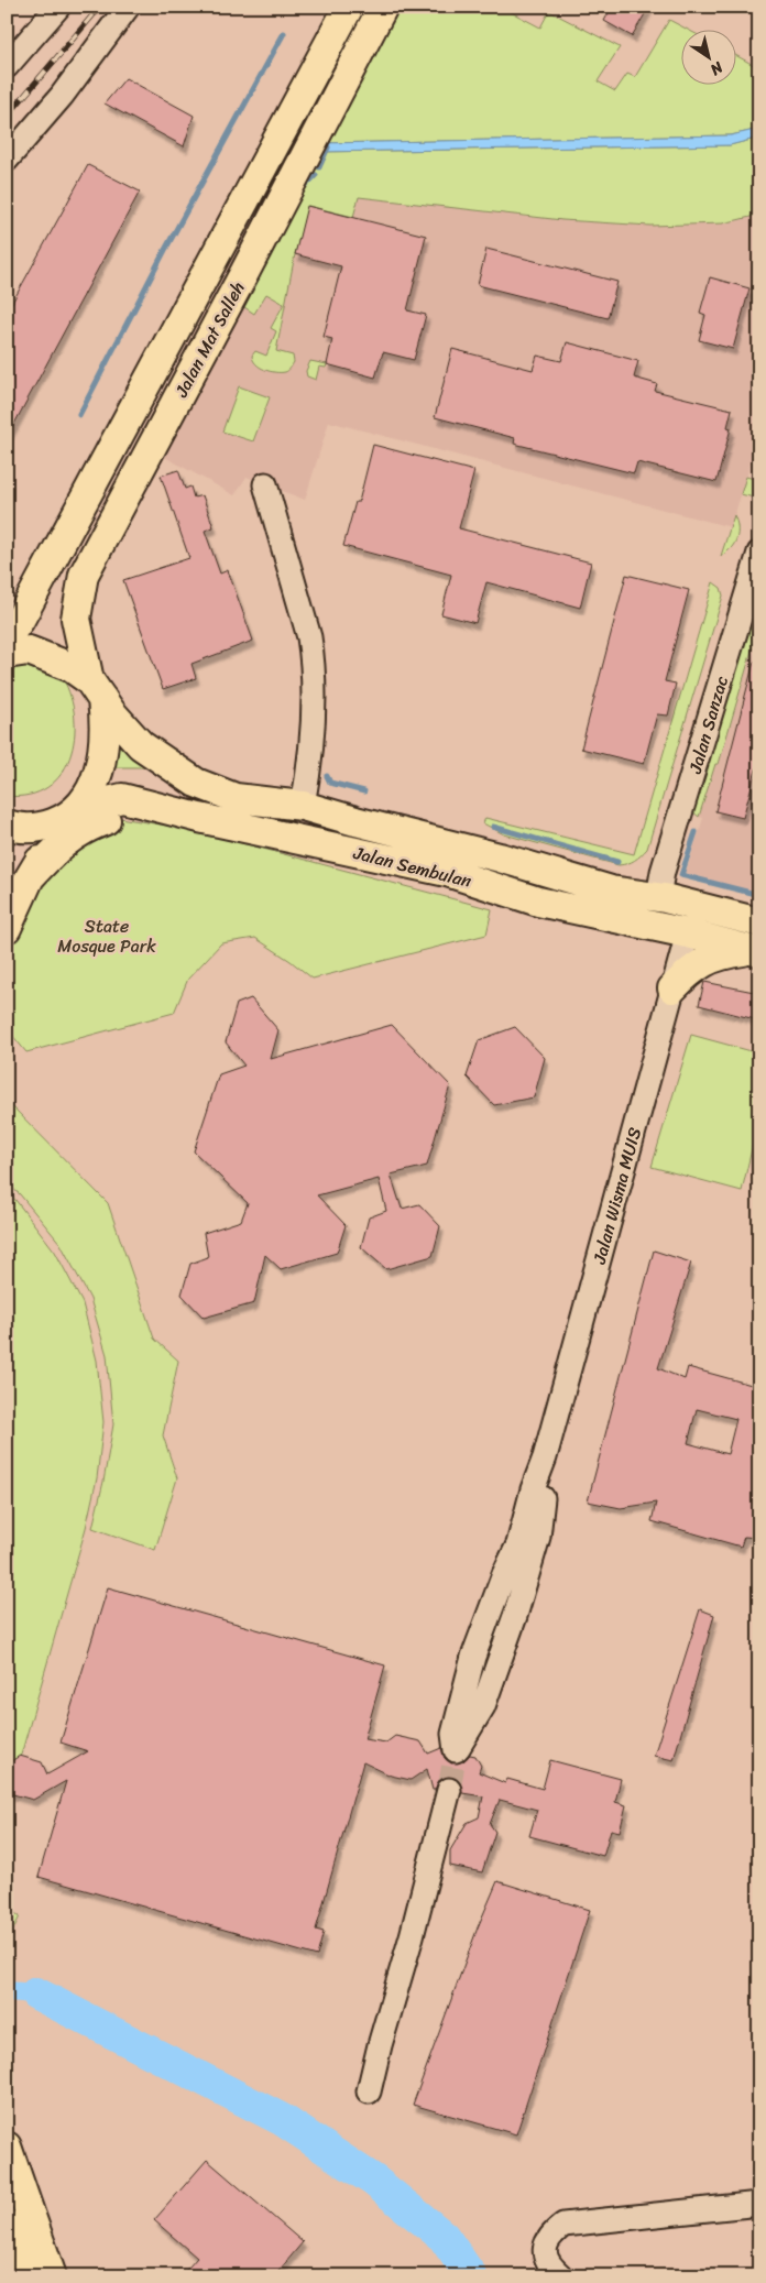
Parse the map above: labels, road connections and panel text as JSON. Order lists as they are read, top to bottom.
{
  "streets": {
    "main road": ["Jalan Mat Salleh", "Jalan Sembulan"],
    "street": ["Jalan Sanzac", "Jalan Wisma MUIS"]
  },
  "crossings": [
    ["Jalan Mat Salleh", "Jalan Sembulan"],
    ["Jalan Sanzac", "Jalan Sembulan"],
    ["Jalan Sembulan", "Jalan Wisma MUIS"]
  ],
  "parks": ["State Mosque Park"],
  "north": "bottom right"
}
